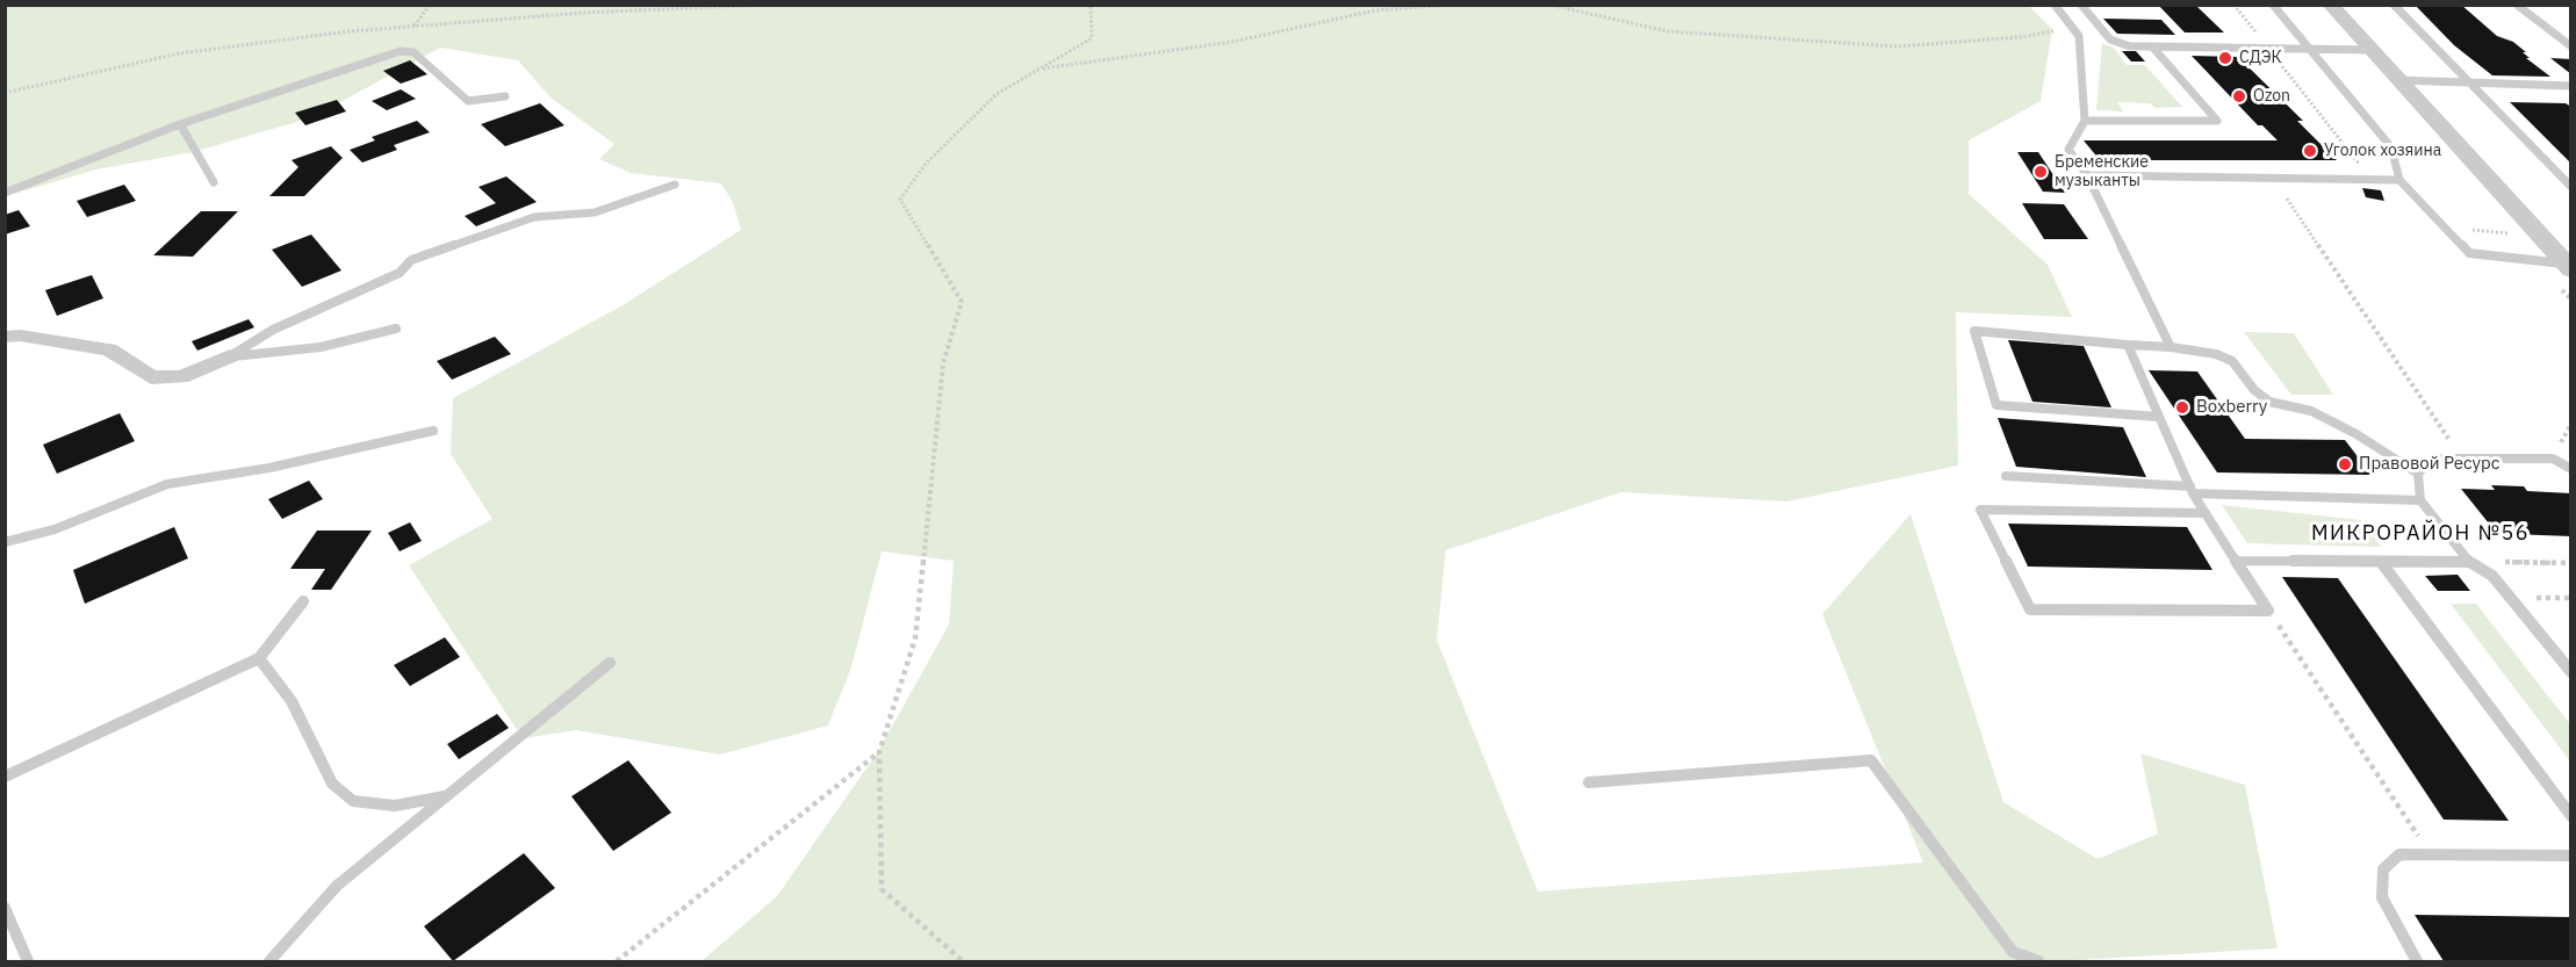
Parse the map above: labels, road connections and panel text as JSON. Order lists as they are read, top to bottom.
{
  "districts": ["МИКРОРАЙОН №56"],
  "places": [
    "СДЭК",
    "Ozon",
    "Уголок хозяина",
    "Бременские музыканты",
    "Boxberry",
    "Правовой Ресурс"
  ]
}
